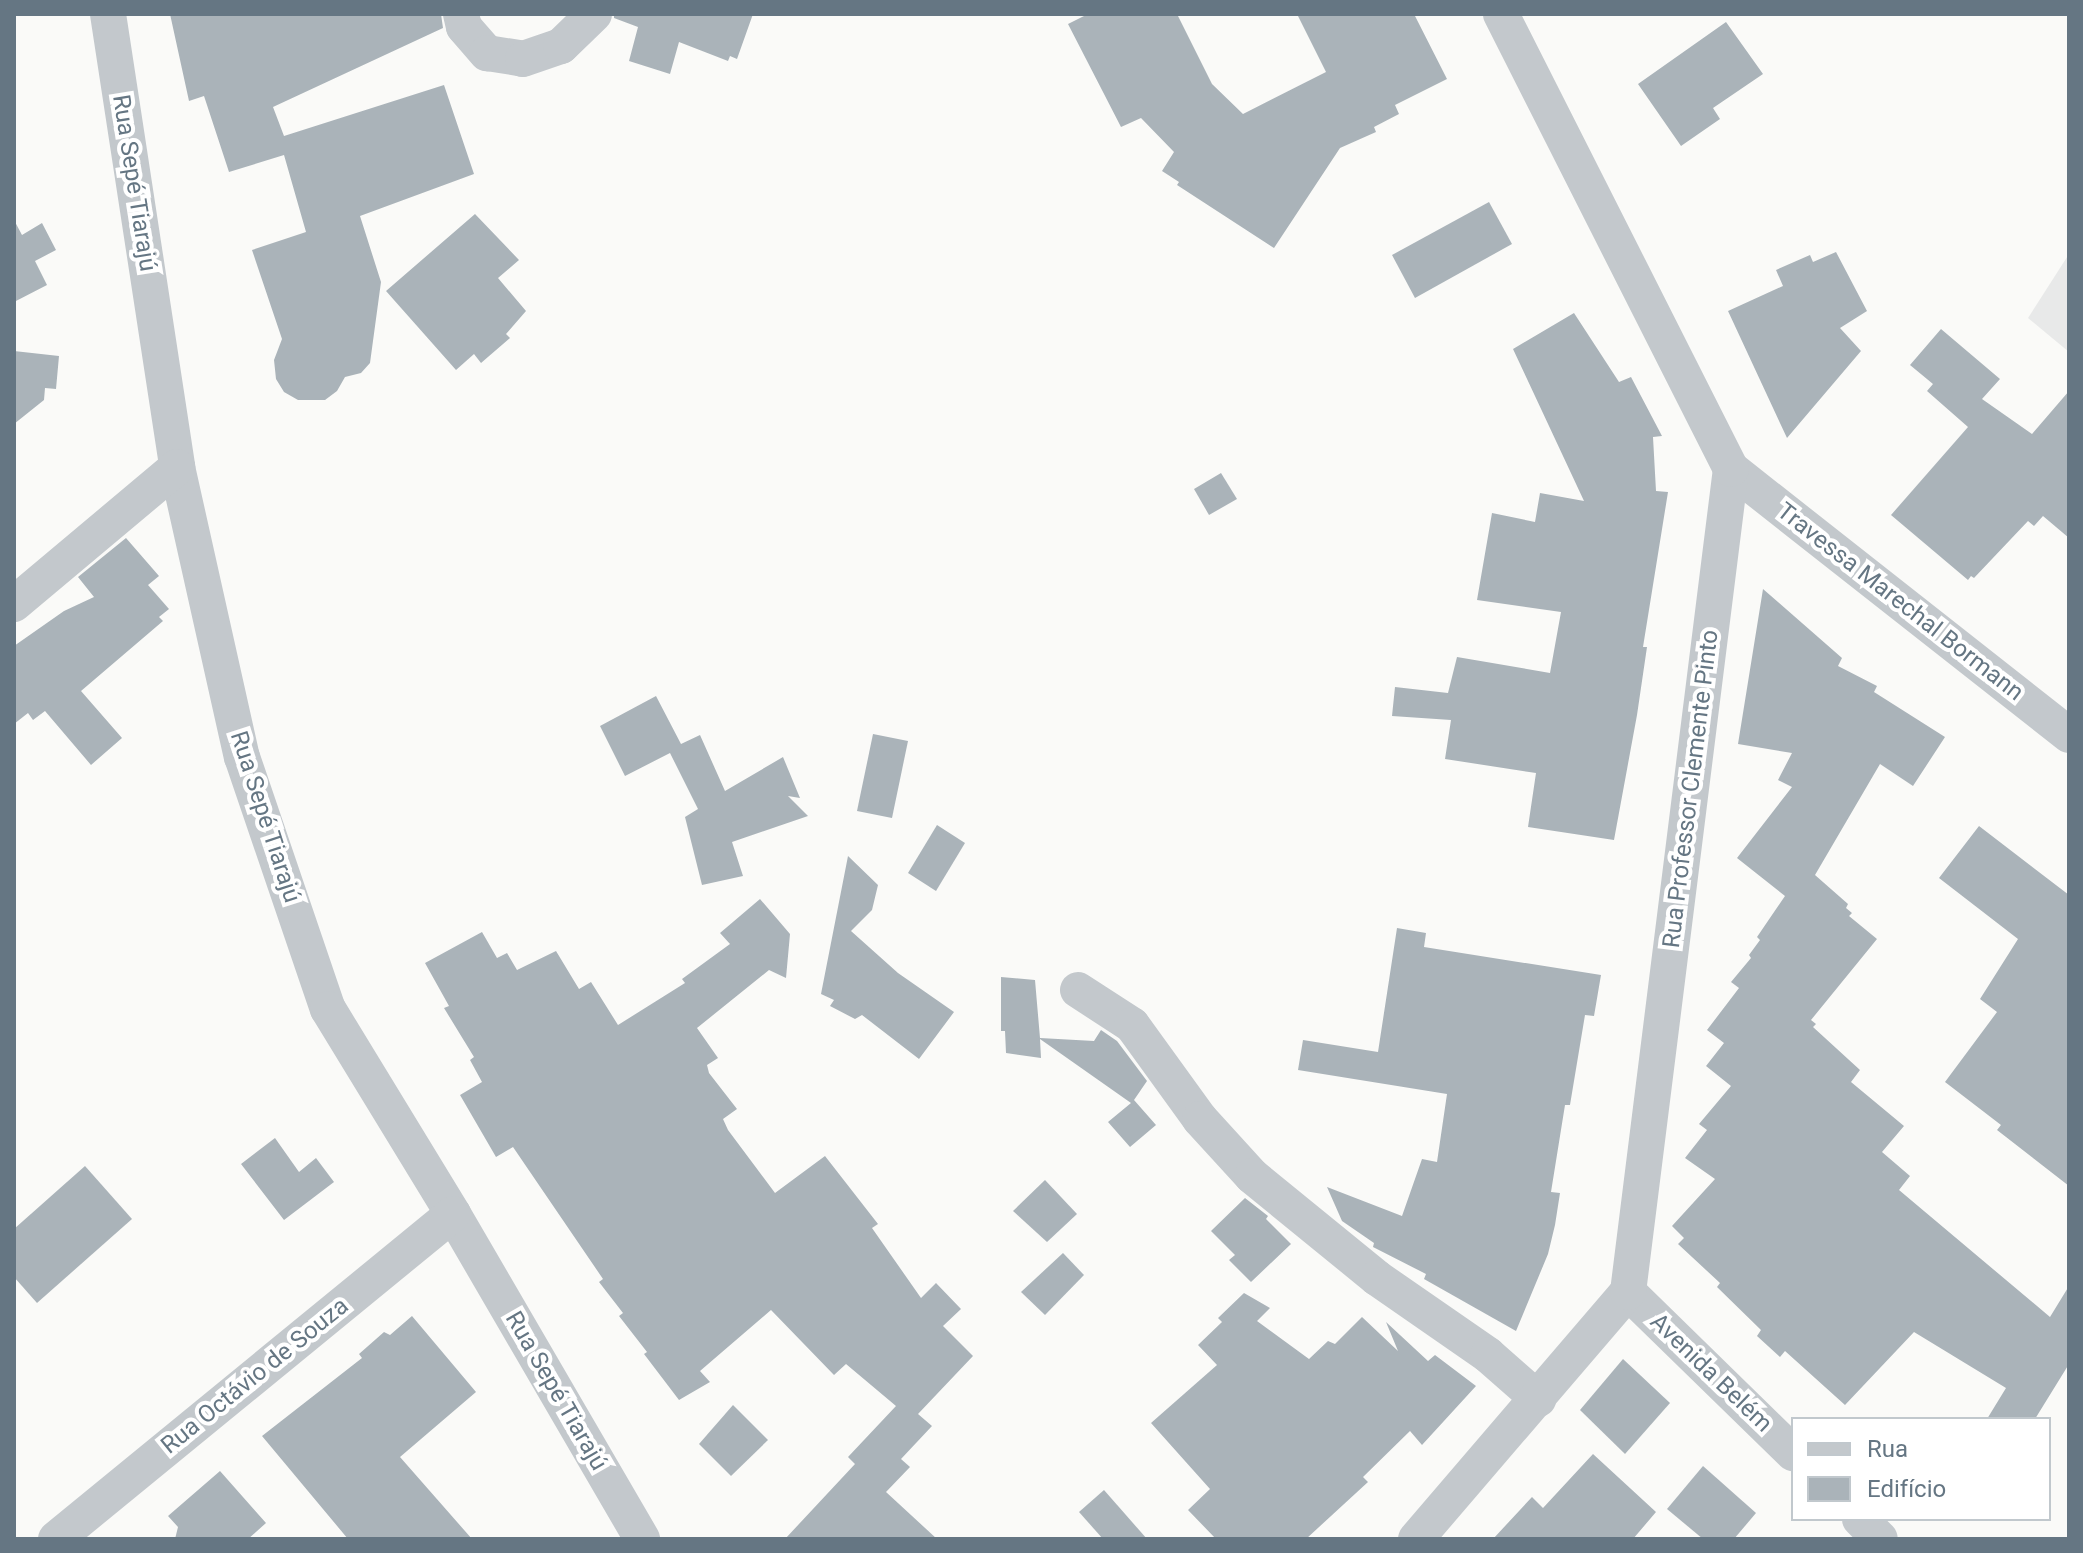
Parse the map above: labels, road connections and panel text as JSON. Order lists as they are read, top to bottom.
{
  "streets": {
    "street": [
      "Rua Sepé Tiarajú",
      "Travessa Marechal Bormann",
      "Rua Professor Clemente Pinto",
      "Avenida Belém",
      "Rua Octávio de Souza"
    ]
  },
  "crossings": [
    ["Rua Sepé Tiarajú", "Rua Octávio de Souza"],
    ["Travessa Marechal Bormann", "Rua Professor Clemente Pinto"],
    ["Rua Professor Clemente Pinto", "Avenida Belém"]
  ],
  "legend": ["Rua", "Edifício"]
}
